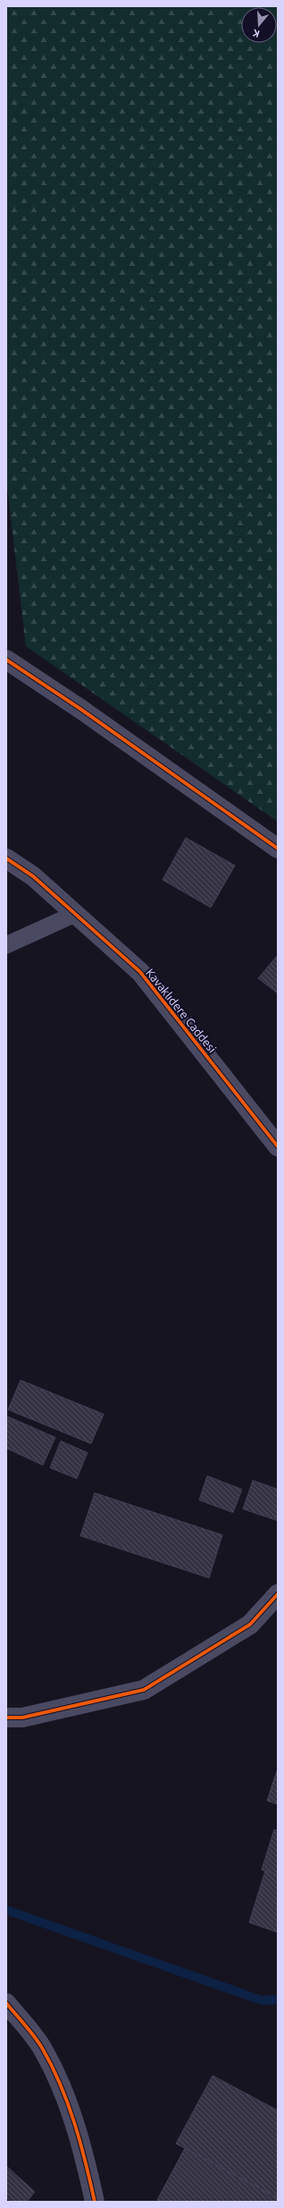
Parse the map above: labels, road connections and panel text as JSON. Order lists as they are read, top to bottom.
{
  "streets": {
    "street": ["Kavaklıdere Caddesi"]
  },
  "north": "bottom"
}
